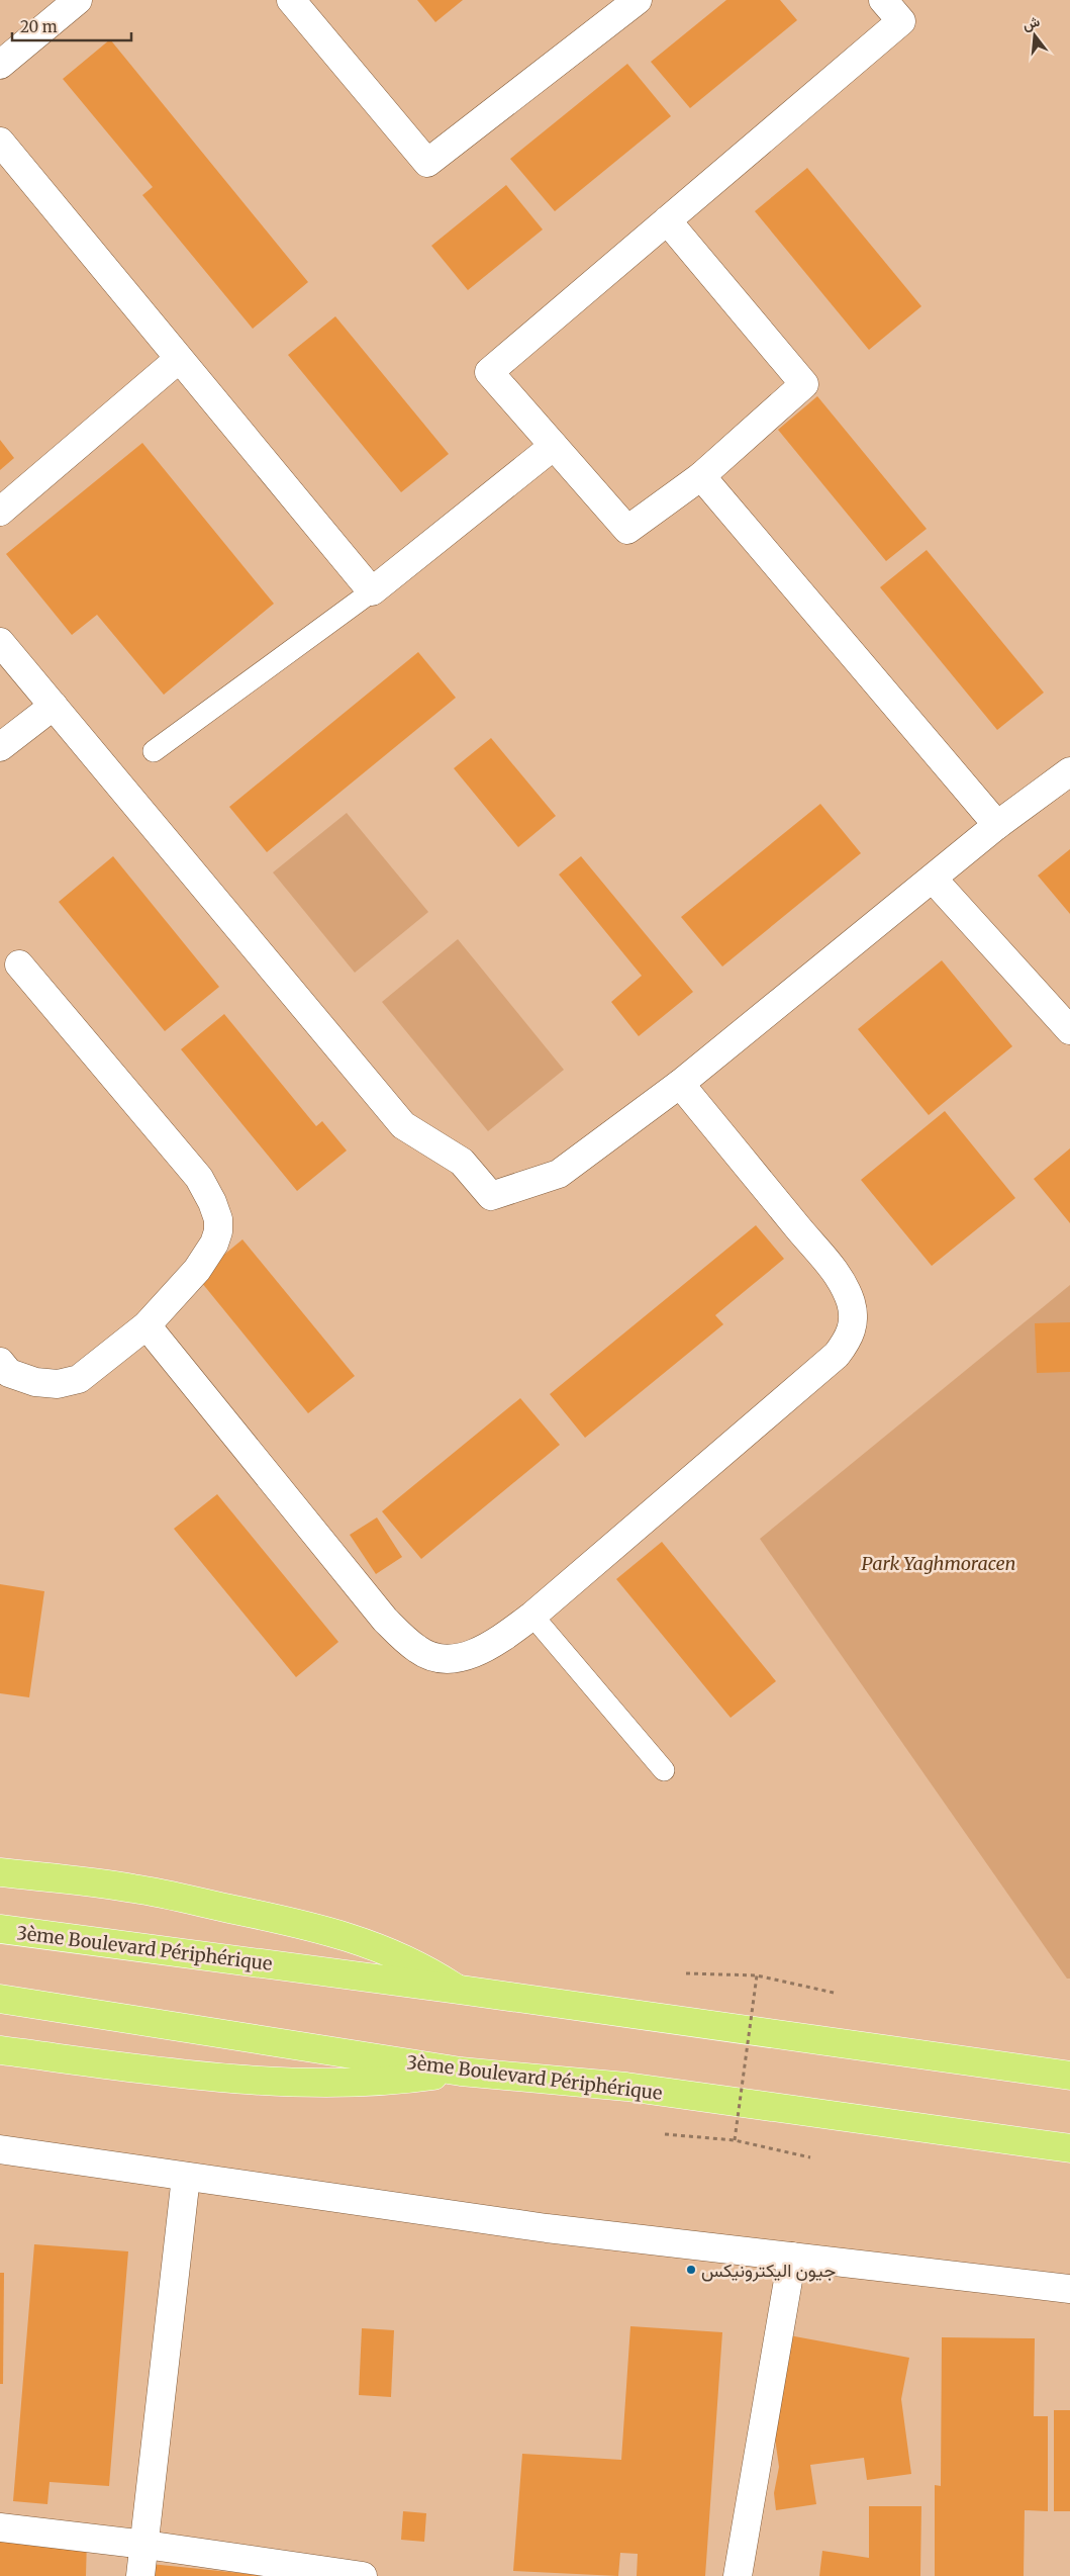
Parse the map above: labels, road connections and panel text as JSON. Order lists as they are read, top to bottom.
{
  "streets": {
    "highway": ["3ème Boulevard Périphérique"]
  },
  "parks": ["Park Yaghmoracen"],
  "places": ["جيون اليكترونيكس"],
  "scale_bar": "20 m",
  "north": "top"
}
